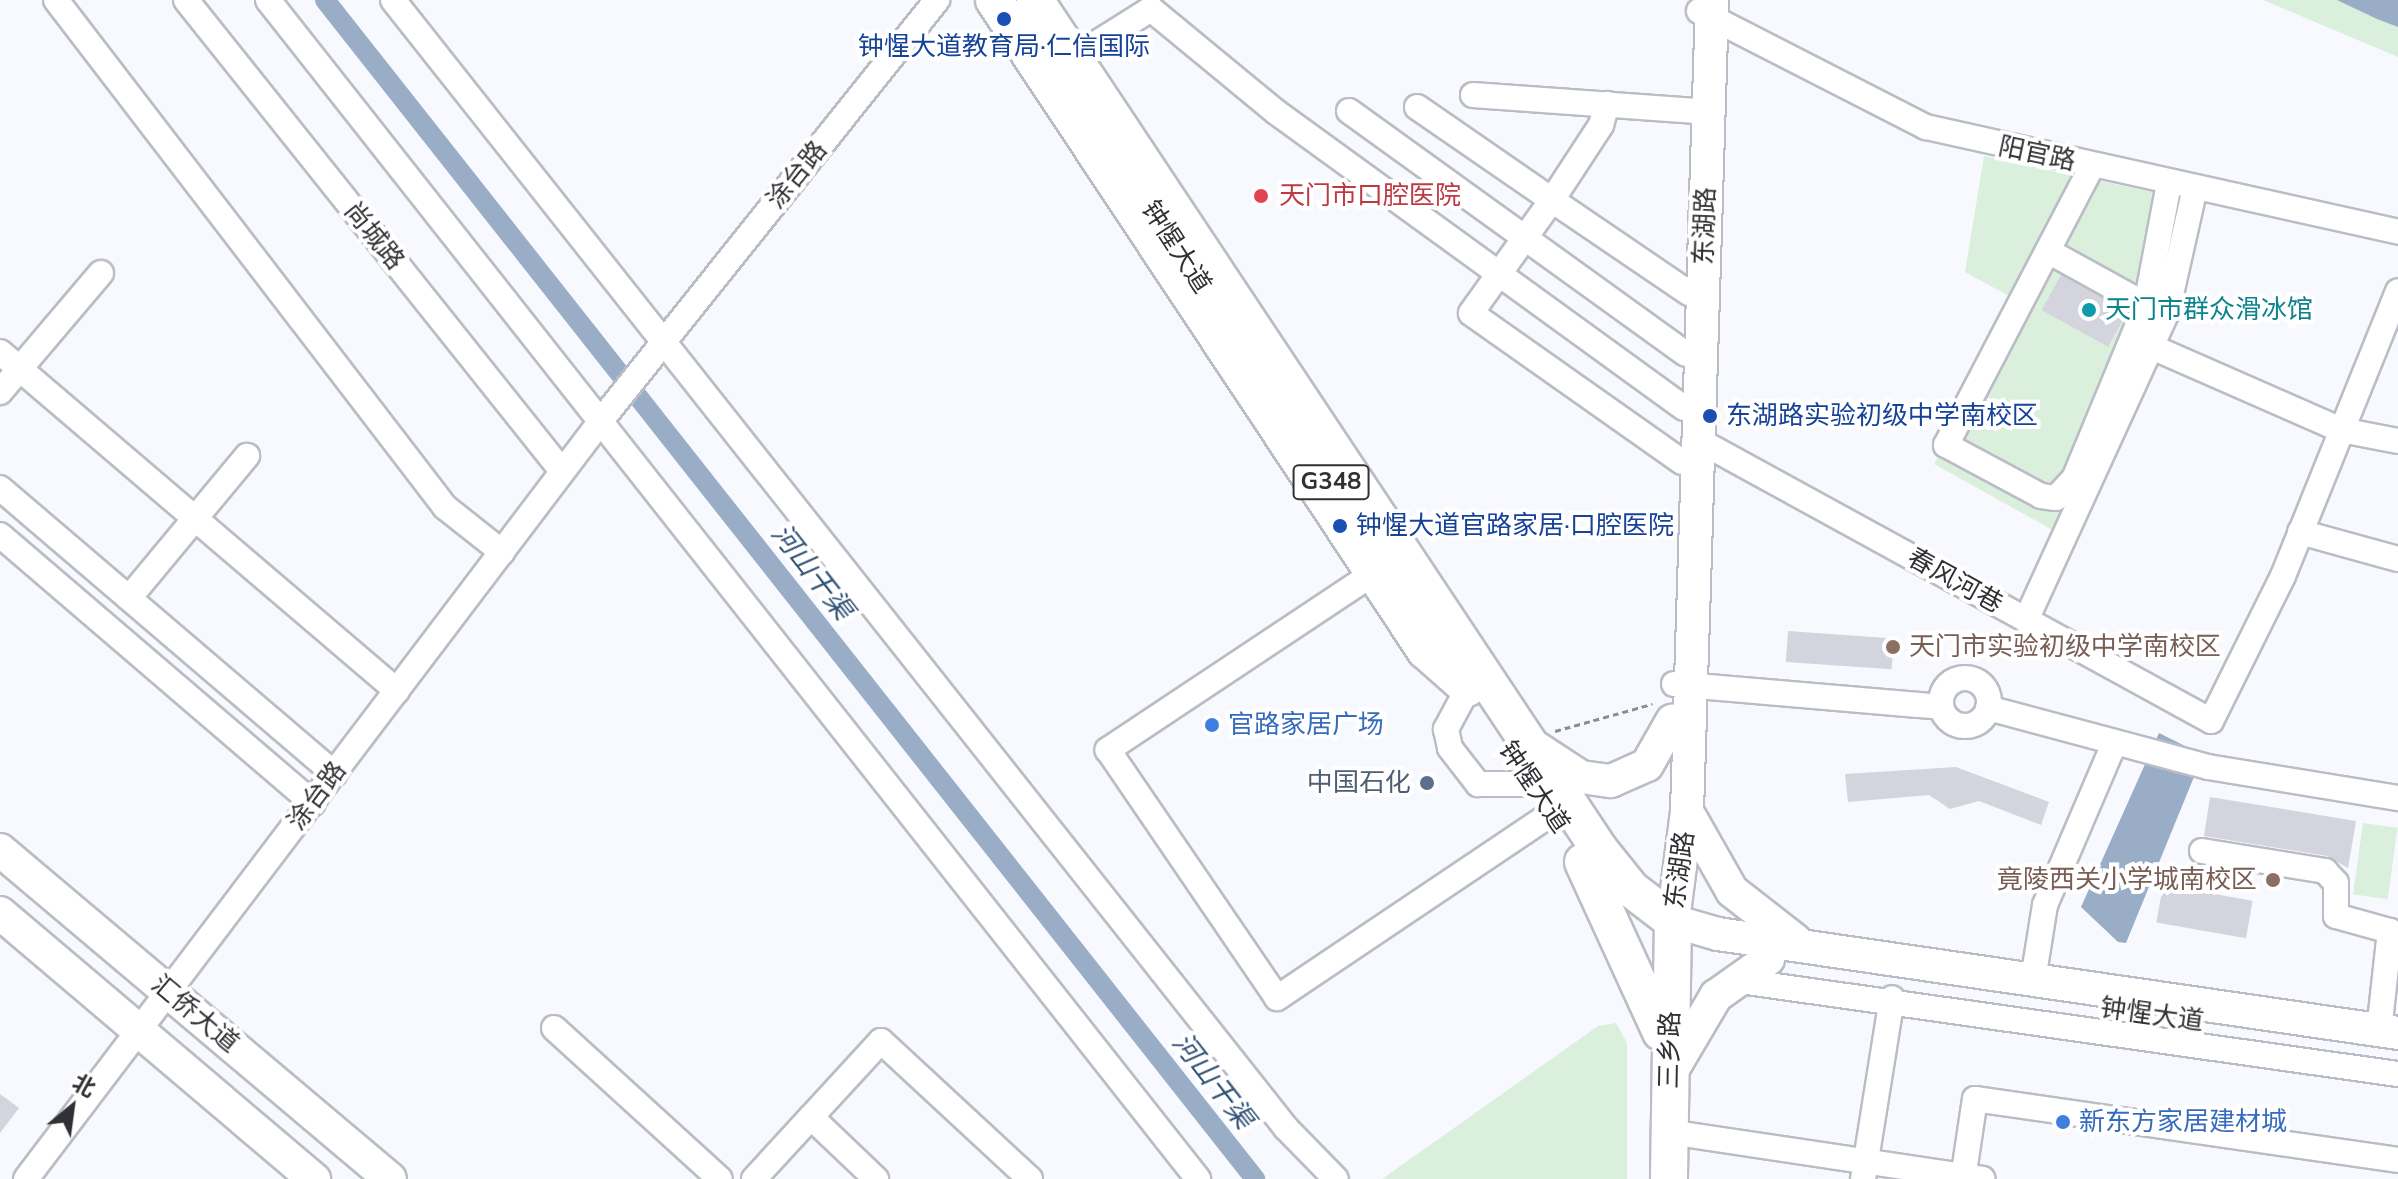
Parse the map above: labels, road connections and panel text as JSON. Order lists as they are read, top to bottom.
{
  "streets": {
    "highway": ["钟惺大道", "G348", "三乡路"],
    "main road": ["东湖路", "汇侨大道"],
    "street": [
      "阳官路",
      "涂台路",
      "尚城路",
      "春风河巷"
    ]
  },
  "crossings": [
    ["阳官路", "东湖路"],
    ["涂台路", "尚城路"],
    ["涂台路", "汇侨大道"],
    ["东湖路", "钟惺大道"],
    ["东湖路", "春风河巷"],
    ["东湖路", "三乡路"],
    ["钟惺大道", "三乡路"]
  ],
  "water": ["河山干渠"],
  "places": [
    "钟惺大道教育局·仁信国际",
    "天门市口腔医院",
    "天门市群众滑冰馆",
    "东湖路实验初级中学南校区",
    "钟惺大道官路家居·口腔医院",
    "天门市实验初级中学南校区",
    "官路家居广场",
    "中国石化",
    "竟陵西关小学城南校区",
    "新东方家居建材城"
  ],
  "north": "top right"
}
